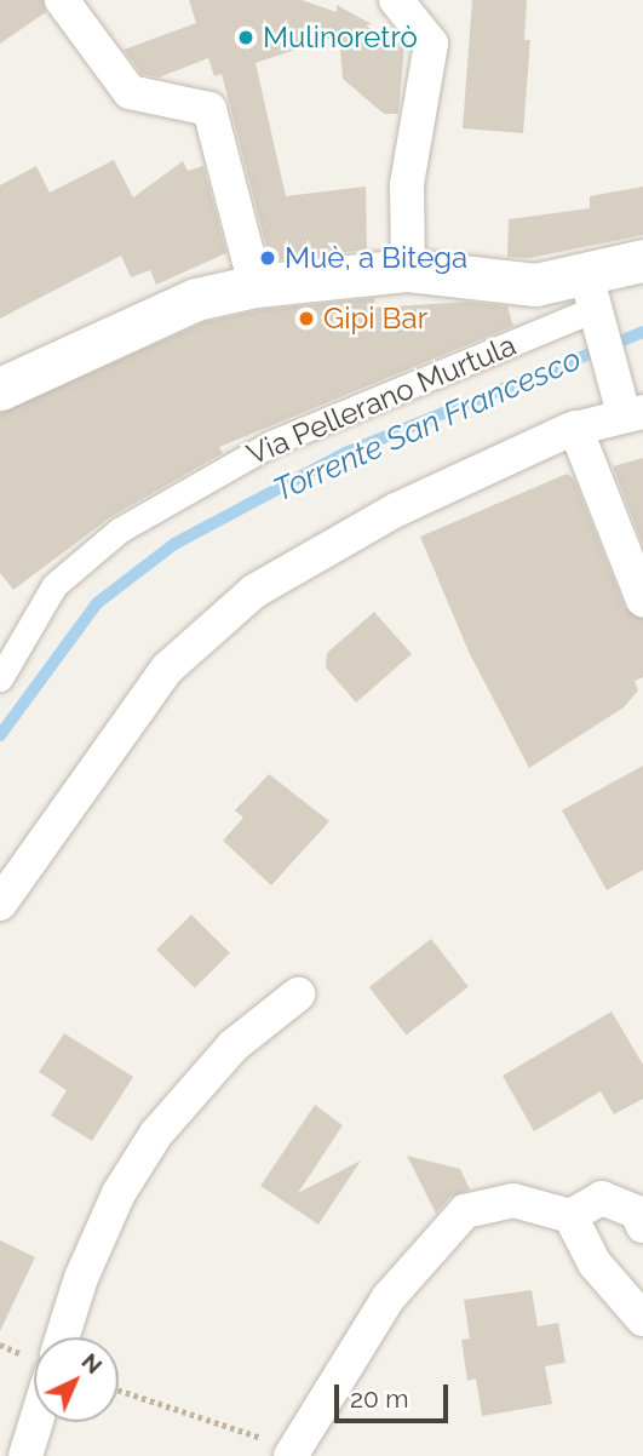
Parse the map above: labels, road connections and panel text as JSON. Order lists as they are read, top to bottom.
{
  "streets": {
    "street": ["Via Pellerano Murtula"]
  },
  "water": ["Torrente San Francesco"],
  "places": ["Mulinoretrò", "Muè, a Bitega", "Gipi Bar"],
  "scale_bar": "20 m",
  "north": "top right"
}
